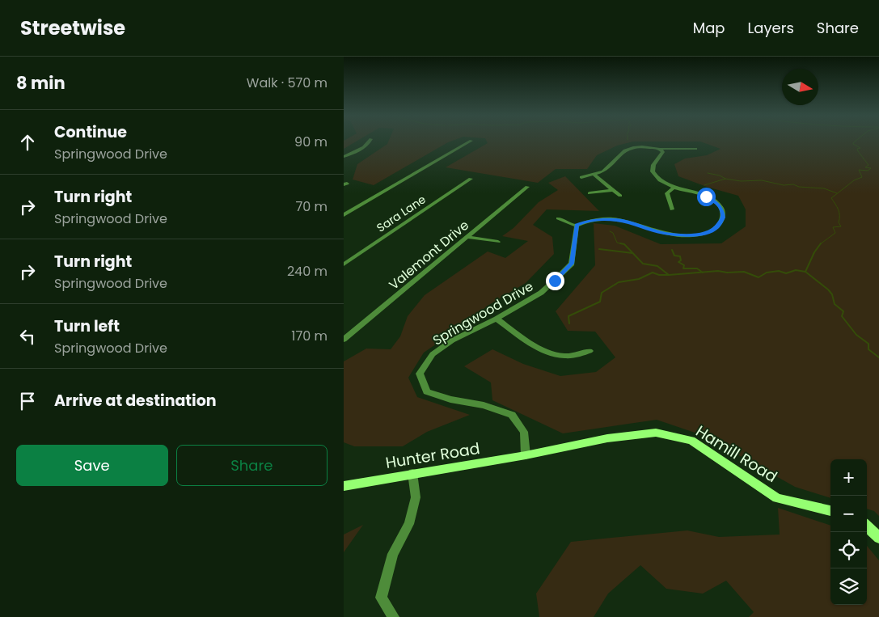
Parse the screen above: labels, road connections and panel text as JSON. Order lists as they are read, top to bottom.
{
  "streets": {
    "street": [
      "Sara Lane",
      "Valemont Drive",
      "Springwood Drive",
      "Hamill Road",
      "Hunter Road"
    ]
  },
  "crossings": [
    ["Springwood Drive", "Hamill Road"],
    ["Springwood Drive", "Hunter Road"],
    ["Hamill Road", "Hunter Road"]
  ],
  "north": "right",
  "page": {
    "header": "Streetwise",
    "nav": ["Map", "Layers", "Share"],
    "heading": ["8 min", "Walk · 570 m"],
    "list": [
      ["Continue", "Springwood Drive", "90 m"],
      ["Turn right", "Springwood Drive", "70 m"],
      ["Turn right", "Springwood Drive", "240 m"],
      ["Turn left", "Springwood Drive", "170 m"],
      "Arrive at destination"
    ],
    "buttons": ["Save", "Share"],
    "map_buttons": ["+", "−"]
  }
}
